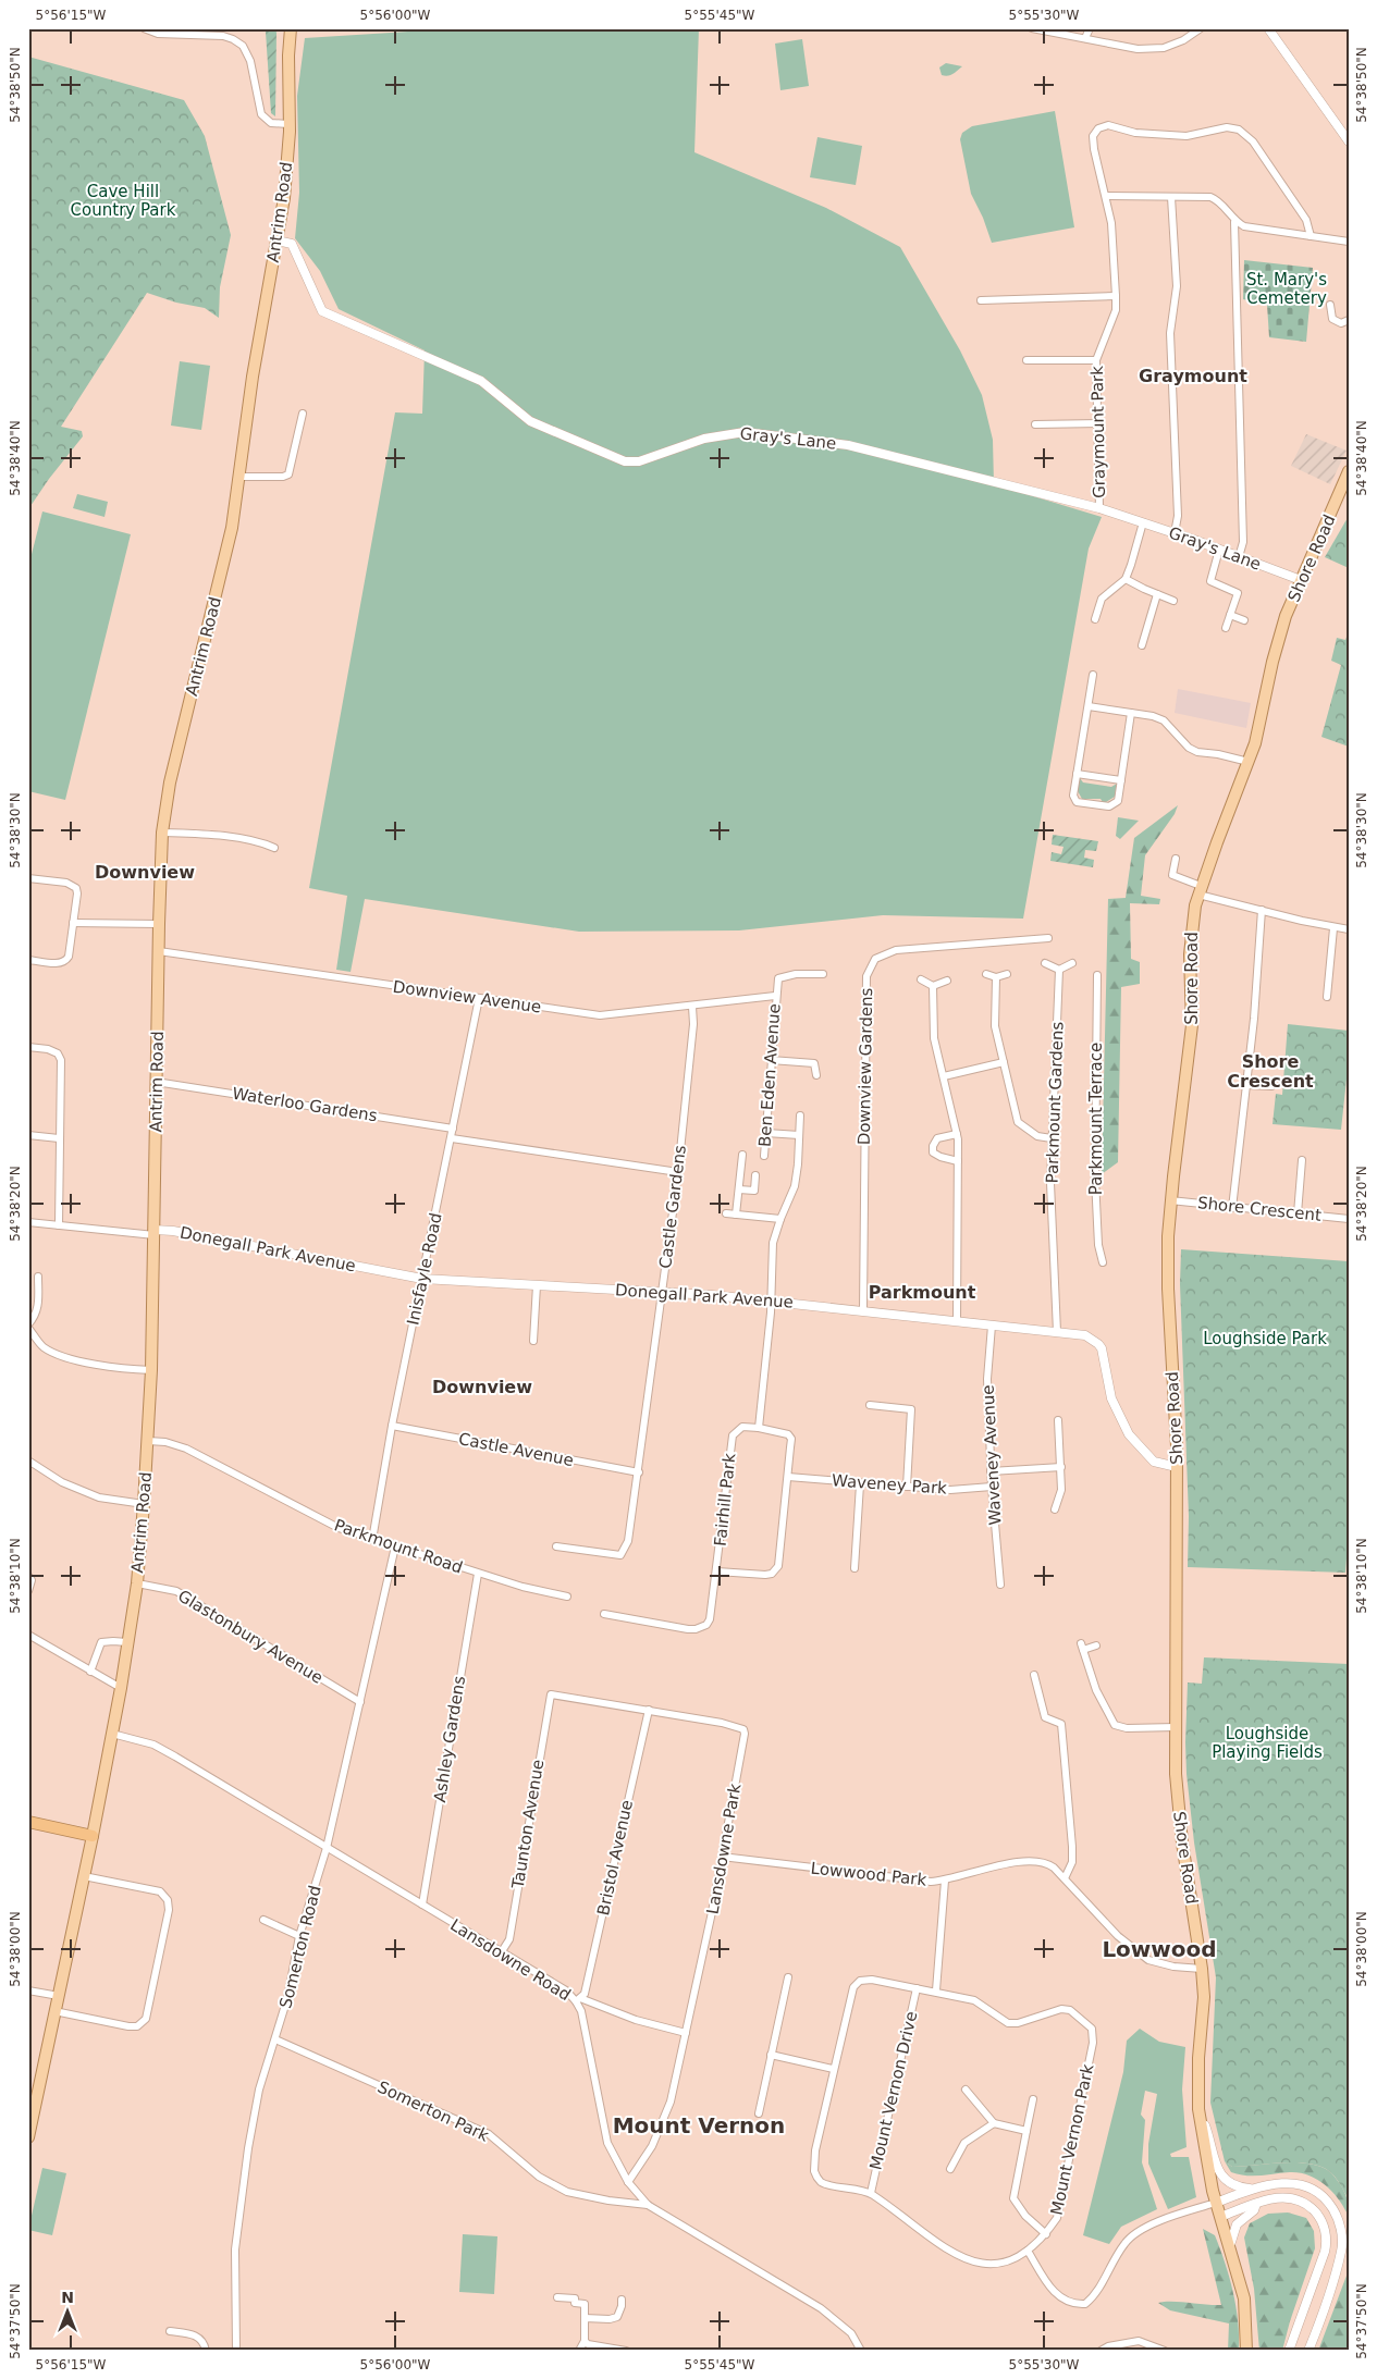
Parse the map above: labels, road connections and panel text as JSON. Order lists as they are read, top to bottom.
{
  "streets": {
    "main road": ["Antrim Road", "Shore Road"],
    "street": [
      "Graymount Park",
      "Gray's Lane",
      "Downview Avenue",
      "Downview Gardens",
      "Ben Eden Avenue",
      "Parkmount Gardens",
      "Waterloo Gardens",
      "Parkmount Terrace",
      "Castle Gardens",
      "Shore Crescent",
      "Donegall Park Avenue",
      "Inisfayle Road",
      "Castle Avenue",
      "Waveney Avenue",
      "Waveney Park",
      "Fairhill Park",
      "Parkmount Road",
      "Glastonbury Avenue",
      "Ashley Gardens",
      "Taunton Avenue",
      "Lansdowne Park",
      "Bristol Avenue",
      "Lowwood Park",
      "Somerton Road",
      "Lansdowne Road",
      "Mount Vernon Drive",
      "Somerton Park",
      "Mount Vernon Park"
    ]
  },
  "crossings": [
    ["Antrim Road", "Gray's Lane"],
    ["Antrim Road", "Downview Avenue"],
    ["Antrim Road", "Waterloo Gardens"],
    ["Antrim Road", "Donegall Park Avenue"],
    ["Antrim Road", "Parkmount Road"],
    ["Antrim Road", "Glastonbury Avenue"],
    ["Antrim Road", "Lansdowne Road"],
    ["Graymount Park", "Gray's Lane"],
    ["Gray's Lane", "Shore Road"],
    ["Shore Road", "Shore Crescent"],
    ["Shore Road", "Donegall Park Avenue"],
    ["Shore Road", "Lowwood Park"],
    ["Downview Avenue", "Ben Eden Avenue"],
    ["Downview Avenue", "Castle Gardens"],
    ["Downview Avenue", "Inisfayle Road"],
    ["Downview Gardens", "Donegall Park Avenue"],
    ["Parkmount Gardens", "Donegall Park Avenue"],
    ["Waterloo Gardens", "Inisfayle Road"],
    ["Castle Gardens", "Donegall Park Avenue"],
    ["Castle Gardens", "Castle Avenue"],
    ["Donegall Park Avenue", "Inisfayle Road"],
    ["Donegall Park Avenue", "Waveney Avenue"],
    ["Inisfayle Road", "Castle Avenue"],
    ["Inisfayle Road", "Parkmount Road"],
    ["Waveney Avenue", "Waveney Park"],
    ["Parkmount Road", "Ashley Gardens"],
    ["Parkmount Road", "Somerton Road"],
    ["Glastonbury Avenue", "Somerton Road"],
    ["Ashley Gardens", "Lansdowne Road"],
    ["Taunton Avenue", "Lansdowne Park"],
    ["Taunton Avenue", "Bristol Avenue"],
    ["Taunton Avenue", "Lansdowne Road"],
    ["Lansdowne Park", "Bristol Avenue"],
    ["Lansdowne Park", "Lowwood Park"],
    ["Lansdowne Park", "Lansdowne Road"],
    ["Bristol Avenue", "Lansdowne Road"],
    ["Somerton Road", "Lansdowne Road"],
    ["Somerton Road", "Somerton Park"],
    ["Lansdowne Road", "Somerton Park"],
    ["Mount Vernon Drive", "Mount Vernon Park"]
  ],
  "districts": [
    "Graymount",
    "Downview",
    "Shore Crescent",
    "Parkmount",
    "Downview",
    "Lowwood",
    "Mount Vernon"
  ],
  "parks": [
    "Cave Hill Country Park",
    "St. Mary's Cemetery",
    "Loughside Park",
    "Loughside Playing Fields"
  ],
  "north": "top",
  "coordinates": [
    "5°56'15\"W",
    "5°56'00\"W",
    "5°55'45\"W",
    "5°55'30\"W",
    "54°38'50\"N",
    "54°38'40\"N",
    "54°38'30\"N",
    "54°38'20\"N",
    "54°38'10\"N",
    "54°38'00\"N",
    "54°37'50\"N"
  ]
}
